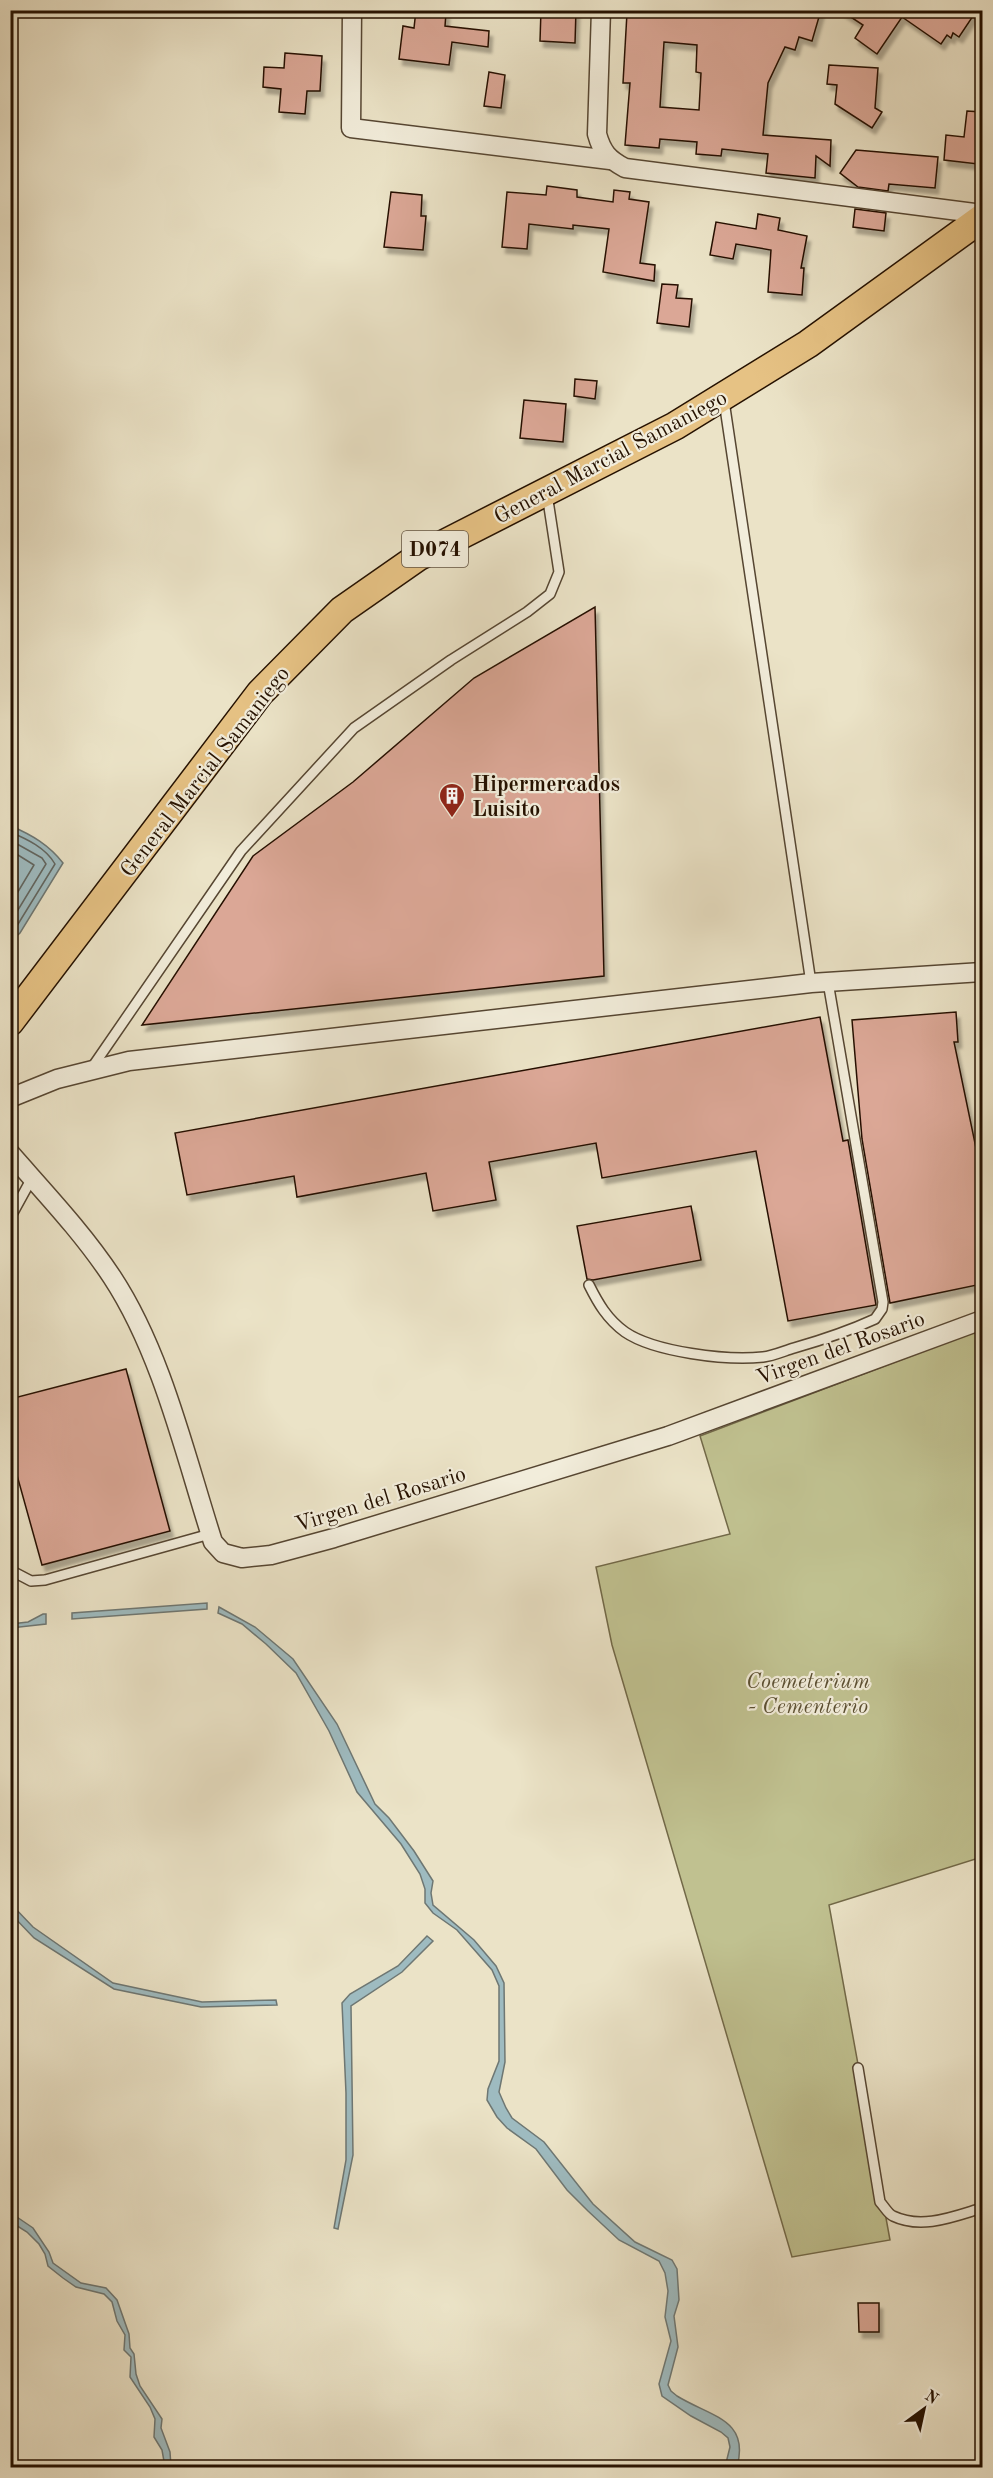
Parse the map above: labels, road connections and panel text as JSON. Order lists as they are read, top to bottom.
{
  "streets": {
    "main road": ["General Marcial Samaniego", "D074"],
    "street": ["Virgen del Rosario"]
  },
  "parks": ["Coemeterium - Cementerio"],
  "places": {
    "building": ["Hipermercados Luisito"]
  },
  "north": "top right"
}
